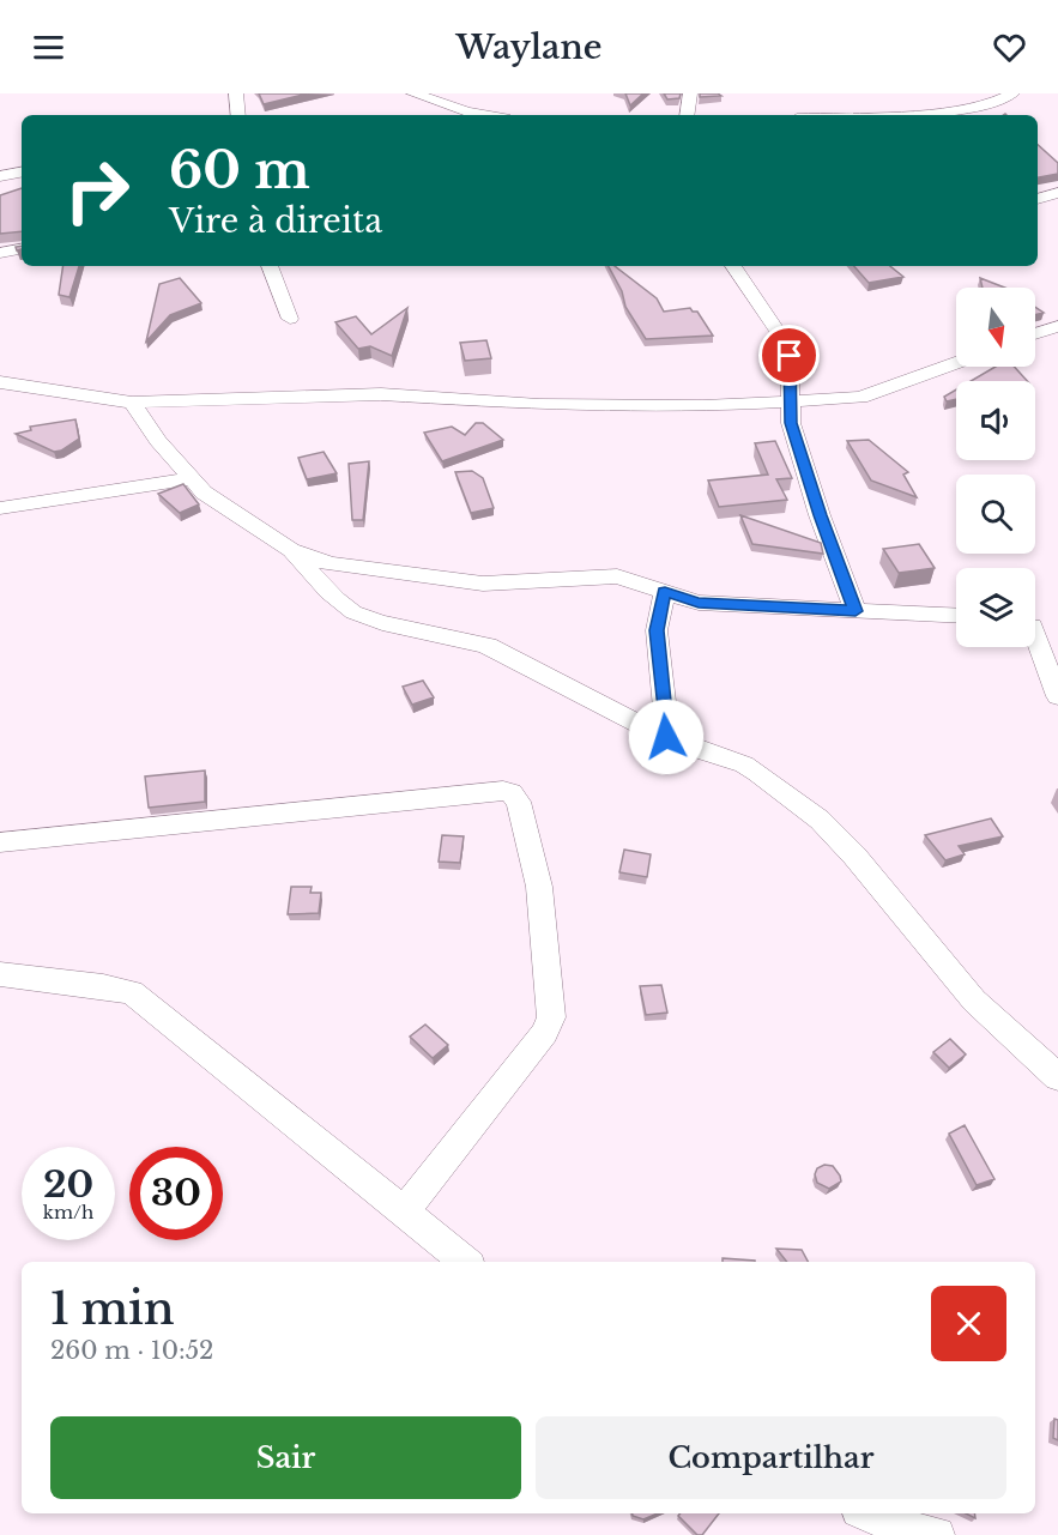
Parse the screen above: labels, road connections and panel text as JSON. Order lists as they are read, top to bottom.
{
  "north": "bottom",
  "page": {
    "header": "Waylane",
    "turn": ["60 m", "Vire à direita"],
    "speed": "20 km/h",
    "limit": "30",
    "heading": ["1 min", "260 m · 10:52"],
    "buttons": ["Sair", "Compartilhar"]
  }
}
